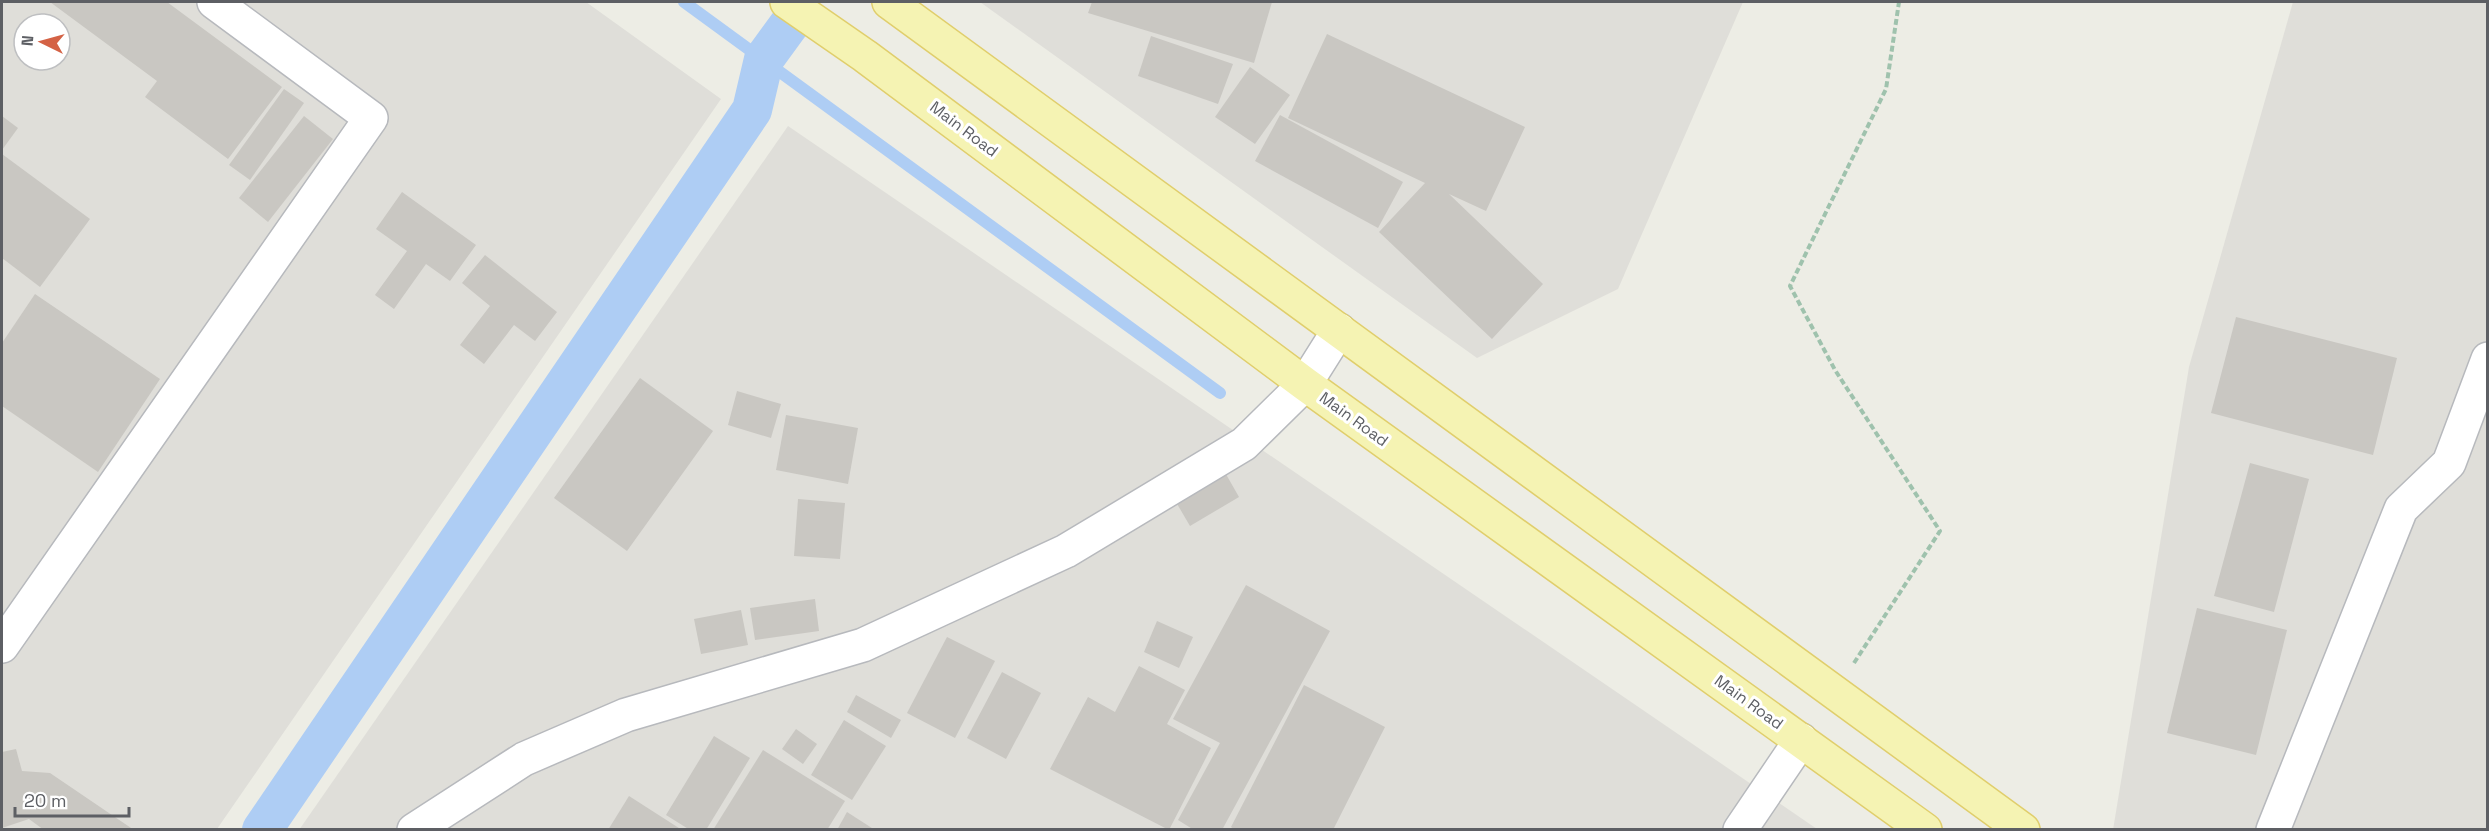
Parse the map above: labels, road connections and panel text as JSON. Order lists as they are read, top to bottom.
{
  "streets": {
    "main road": ["Main Road"]
  },
  "scale_bar": "20 m",
  "north": "left"
}
